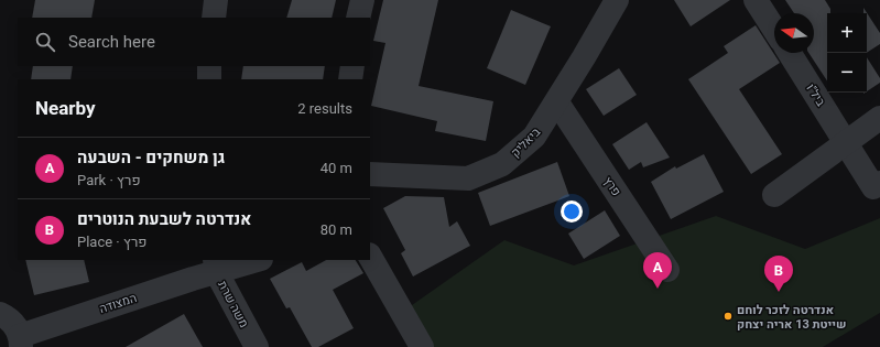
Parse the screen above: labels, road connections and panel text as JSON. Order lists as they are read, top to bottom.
{
  "streets": {
    "street": [
      "ביל\"ו",
      "ביאליק",
      "פרץ",
      "המצודה",
      "משה שרת"
    ]
  },
  "crossings": [
    ["ביאליק", "פרץ"],
    ["המצודה", "משה שרת"]
  ],
  "places": ["אנדרטה לזכר לוחם שייטת 13 אריה יצחק"],
  "north": "left",
  "page": {
    "map_buttons": ["+", "−"],
    "search": "Search here",
    "heading": ["Nearby", "2 results"],
    "list": [
      {
        "mark": "A",
        "name": "גן משחקים - השבעה",
        "note": "Park · פרץ",
        "value": "40 m"
      },
      {
        "mark": "B",
        "name": "אנדרטה לשבעת הנוטרים",
        "note": "Place · פרץ",
        "value": "80 m"
      }
    ],
    "pins": ["A", "B"]
  }
}
